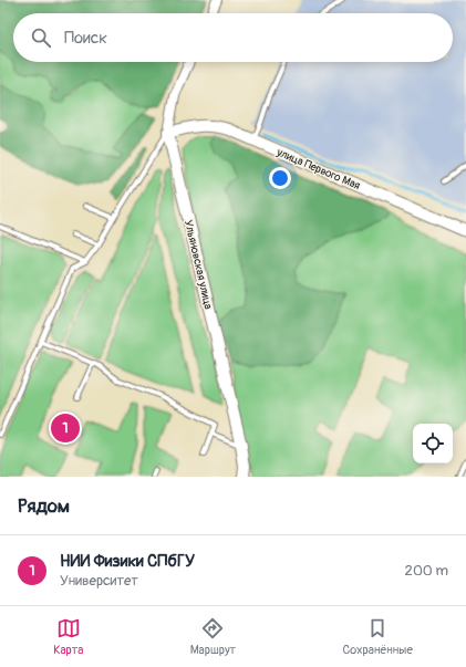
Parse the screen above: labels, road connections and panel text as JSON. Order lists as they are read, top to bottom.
{
  "streets": {
    "street": ["улица Первого Мая", "Ульяновская улица"]
  },
  "crossings": [
    ["улица Первого Мая", "Ульяновская улица"]
  ],
  "page": {
    "search": "Поиск",
    "pins": "1",
    "heading": "Рядом",
    "list": [
      {
        "mark": "1",
        "name": "НИИ Физики СПбГУ",
        "note": "Университет",
        "value": "200 m"
      }
    ],
    "nav": ["Карта", "Маршрут", "Сохранённые"]
  }
}
